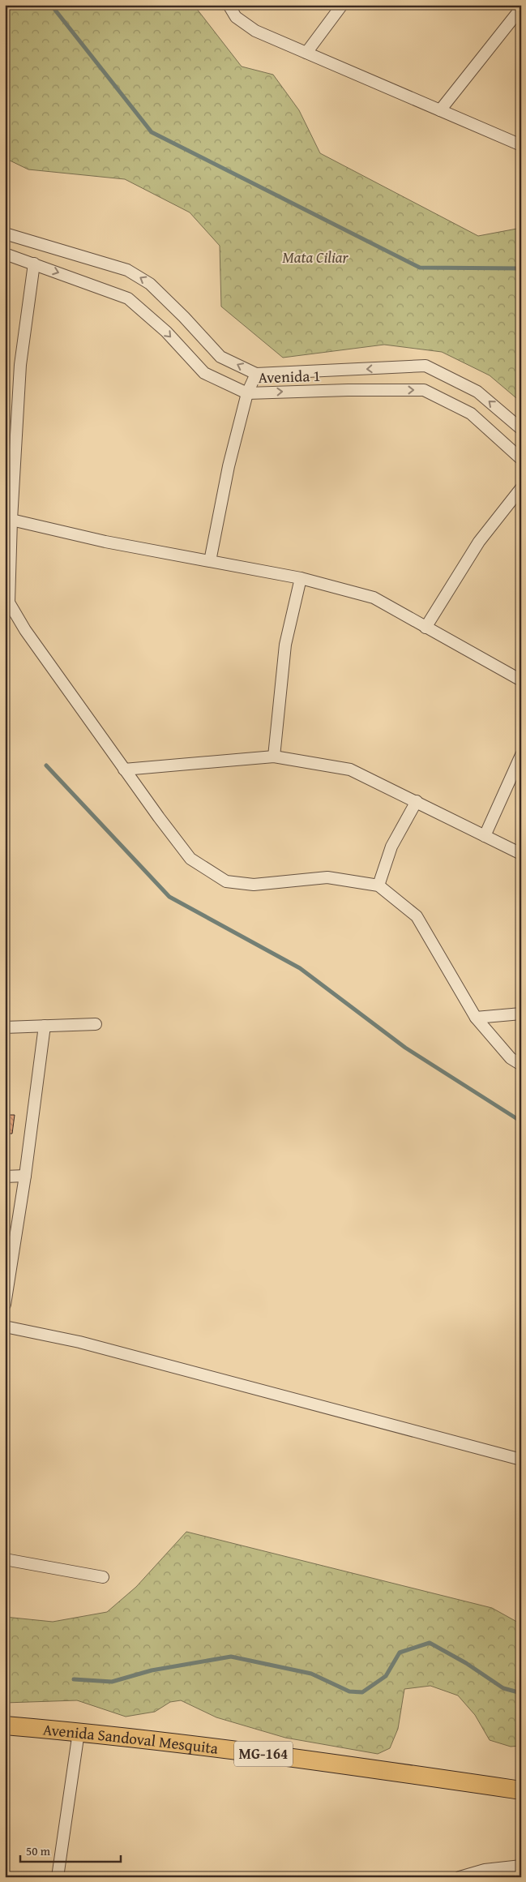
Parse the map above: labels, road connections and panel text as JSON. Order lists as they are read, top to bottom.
{
  "streets": {
    "main road": ["Avenida Sandoval Mesquita", "MG-164"],
    "street": ["Avenida 1"]
  },
  "parks": ["Mata Ciliar"],
  "scale_bar": "50 m"
}
